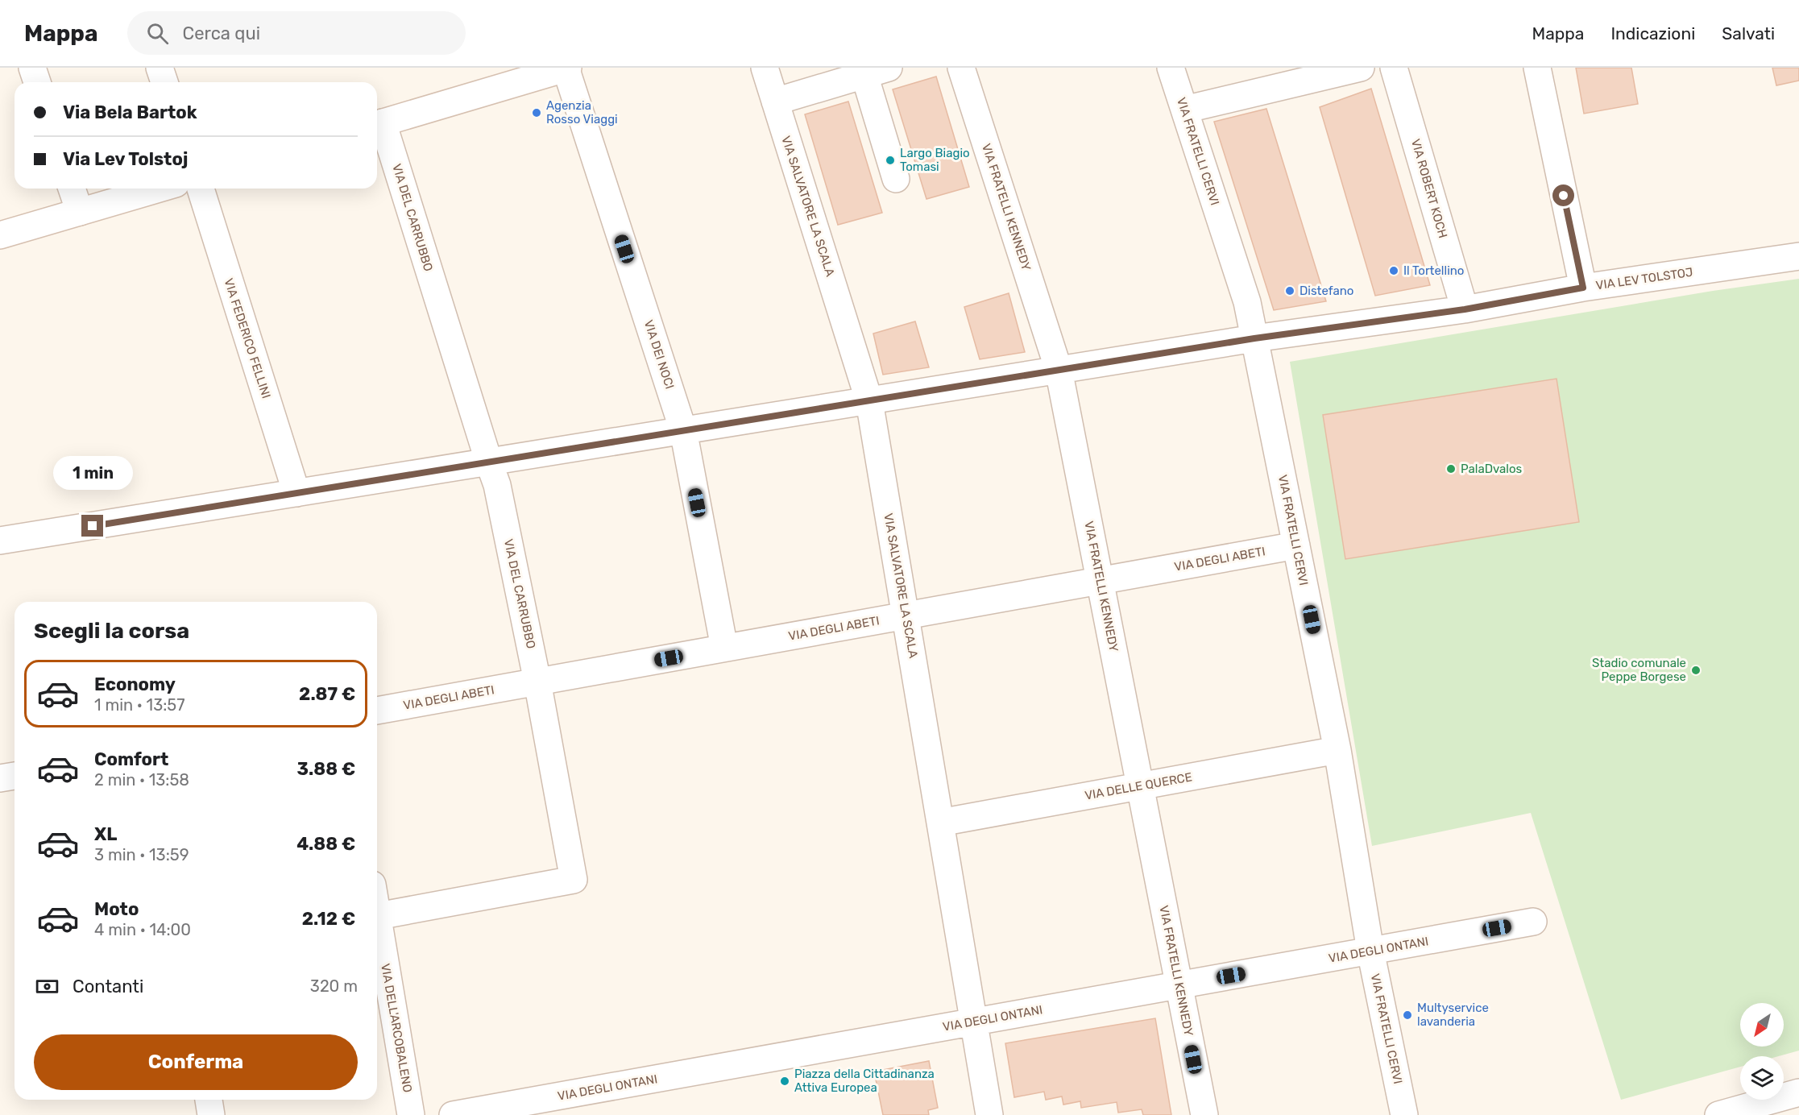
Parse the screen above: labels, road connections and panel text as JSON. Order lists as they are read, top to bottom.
{
  "streets": {
    "street": [
      "VIA FRATELLI CERVI",
      "VIA ROBERT KOCH",
      "VIA SALVATORE LA SCALA",
      "VIA FRATELLI KENNEDY",
      "VIA DEL CARRUBBO",
      "VIA LEV TOLSTOJ",
      "VIA FEDERICO FELLINI",
      "VIA DEI NOCI",
      "VIA DEGLI ABETI",
      "VIA DELLE QUERCE",
      "VIA DEGLI ONTANI",
      "VIA DELL'ARCOBALENO"
    ]
  },
  "crossings": [
    ["VIA FRATELLI CERVI", "VIA LEV TOLSTOJ"],
    ["VIA FRATELLI CERVI", "VIA DEGLI ABETI"],
    ["VIA FRATELLI CERVI", "VIA DELLE QUERCE"],
    ["VIA FRATELLI CERVI", "VIA DEGLI ONTANI"],
    ["VIA ROBERT KOCH", "VIA LEV TOLSTOJ"],
    ["VIA SALVATORE LA SCALA", "VIA LEV TOLSTOJ"],
    ["VIA SALVATORE LA SCALA", "VIA DEGLI ABETI"],
    ["VIA SALVATORE LA SCALA", "VIA DELLE QUERCE"],
    ["VIA SALVATORE LA SCALA", "VIA DEGLI ONTANI"],
    ["VIA FRATELLI KENNEDY", "VIA LEV TOLSTOJ"],
    ["VIA FRATELLI KENNEDY", "VIA DEGLI ABETI"],
    ["VIA FRATELLI KENNEDY", "VIA DELLE QUERCE"],
    ["VIA FRATELLI KENNEDY", "VIA DEGLI ONTANI"],
    ["VIA DEL CARRUBBO", "VIA LEV TOLSTOJ"],
    ["VIA DEL CARRUBBO", "VIA DEGLI ABETI"],
    ["VIA DEL CARRUBBO", "VIA DELL'ARCOBALENO"],
    ["VIA LEV TOLSTOJ", "VIA FEDERICO FELLINI"],
    ["VIA LEV TOLSTOJ", "VIA DEI NOCI"],
    ["VIA DEI NOCI", "VIA DEGLI ABETI"]
  ],
  "places": [
    "Agenzia Rosso Viaggi",
    "Largo Biagio Tomasi",
    "Il Tortellino",
    "Distefano",
    "PalaDvalos",
    "Stadio comunale Peppe Borgese",
    "Multyservice lavanderia",
    "Piazza della Cittadinanza Attiva Europea"
  ],
  "north": "bottom left",
  "page": {
    "header": "Mappa",
    "search": "Cerca qui",
    "nav": ["Mappa", "Indicazioni", "Salvati"],
    "banner": ["Via Bela Bartok", "Via Lev Tolstoj"],
    "bubble": "1 min",
    "heading": "Scegli la corsa",
    "list": [
      {
        "name": "Economy",
        "note": "1 min · 13:57",
        "value": "2.87 €"
      },
      {
        "name": "Comfort",
        "note": "2 min · 13:58",
        "value": "3.88 €"
      },
      {
        "name": "XL",
        "note": "3 min · 13:59",
        "value": "4.88 €"
      },
      {
        "name": "Moto",
        "note": "4 min · 14:00",
        "value": "2.12 €"
      }
    ],
    "pay": ["Contanti", "320 m"],
    "buttons": "Conferma"
  }
}
